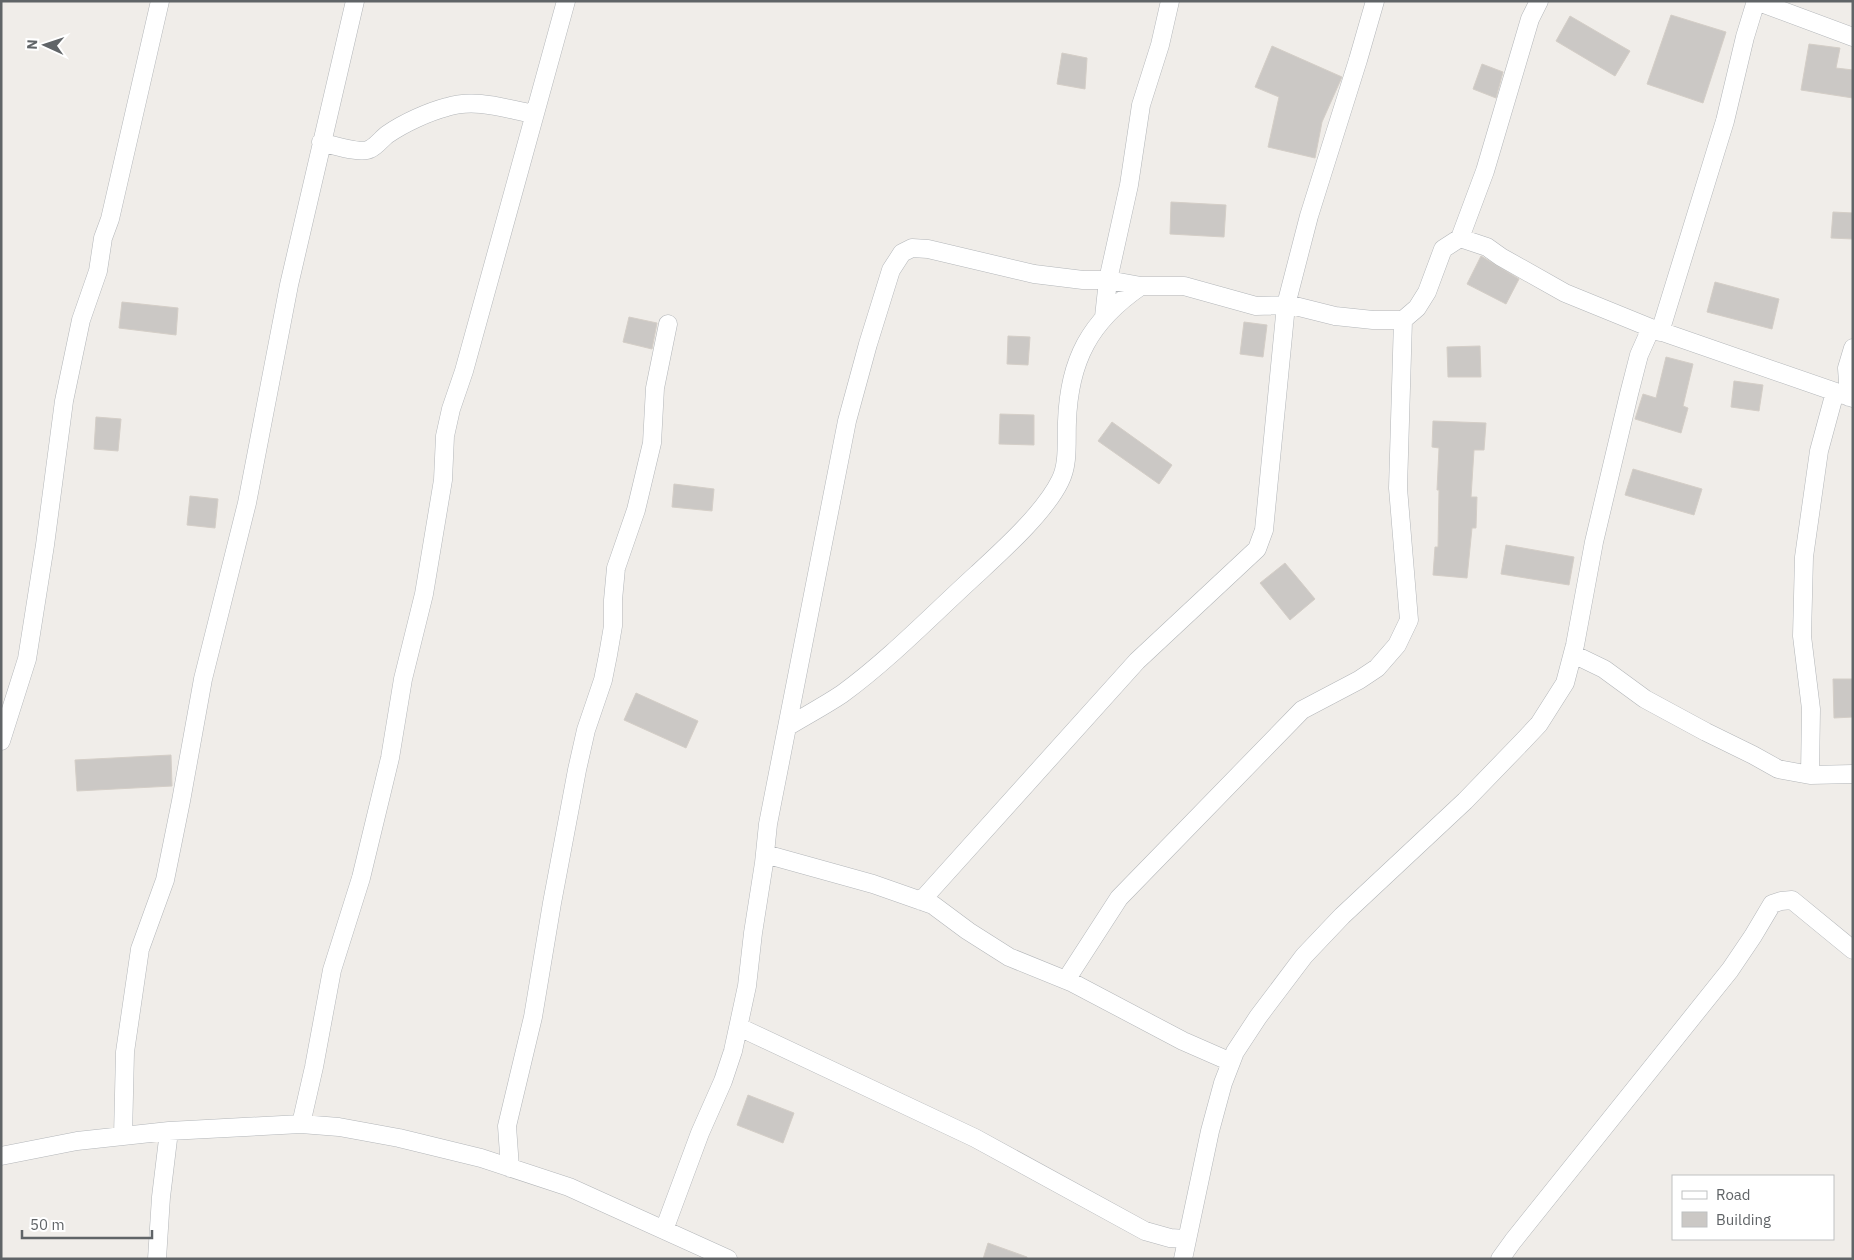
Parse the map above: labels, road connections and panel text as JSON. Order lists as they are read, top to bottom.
{
  "legend": ["Road", "Building"],
  "scale_bar": "50 m",
  "north": "left"
}
